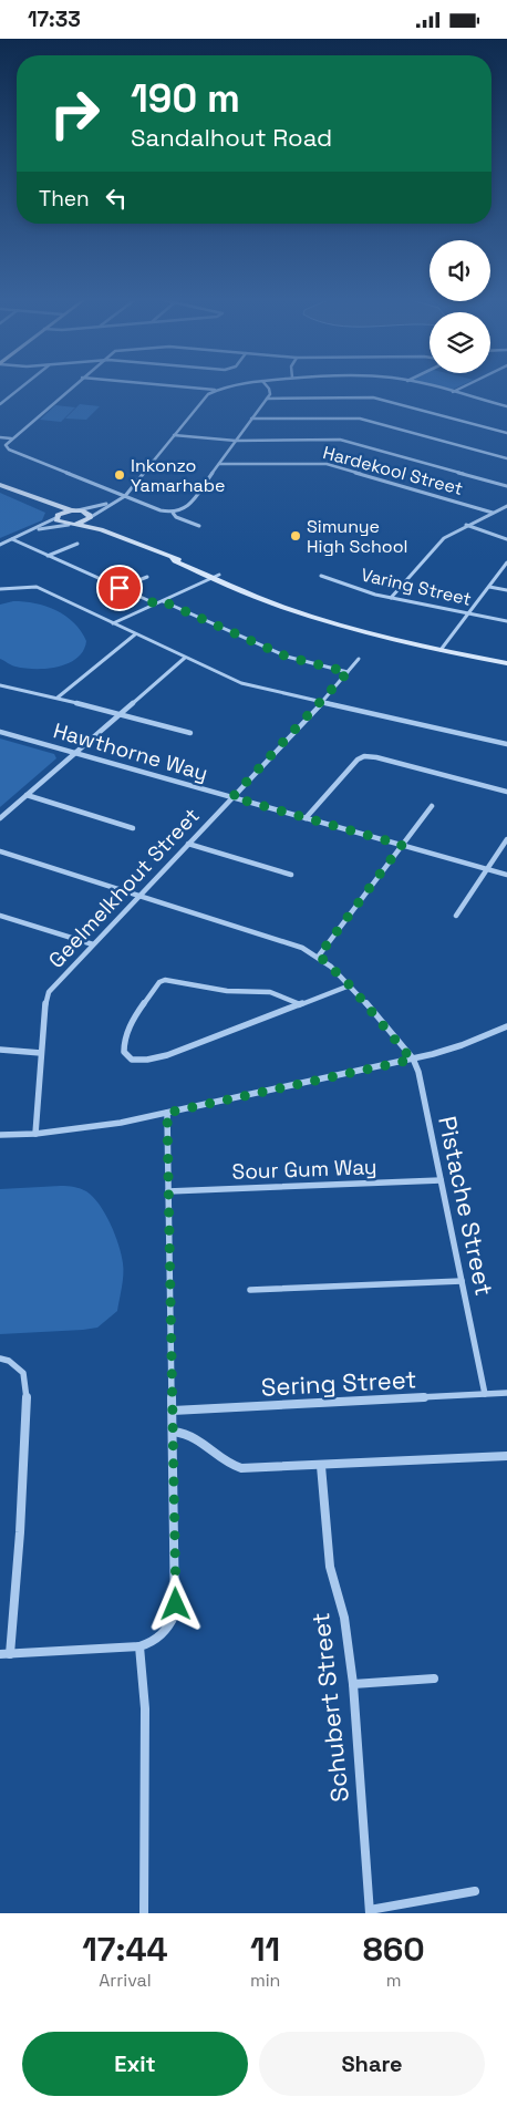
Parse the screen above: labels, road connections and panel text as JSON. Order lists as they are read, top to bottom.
{
  "streets": {
    "street": [
      "Hardekool Street",
      "Varing Street",
      "Hawthorne Way",
      "Geelmelkhout Street",
      "Sour Gum Way",
      "Pistache Street",
      "Sering Street",
      "Schubert Street"
    ]
  },
  "crossings": [
    ["Hawthorne Way", "Geelmelkhout Street"],
    ["Sour Gum Way", "Pistache Street"],
    ["Pistache Street", "Sering Street"]
  ],
  "places": ["Inkonzo Yamarhabe", "Simunye High School"],
  "page": {
    "status": "17:33",
    "turn": ["190 m", "Sandalhout Road"],
    "then": "Then",
    "eta": [
      "17:44",
      "Arrival",
      "11",
      "min",
      "860",
      "m"
    ],
    "buttons": ["Exit", "Share"]
  }
}
